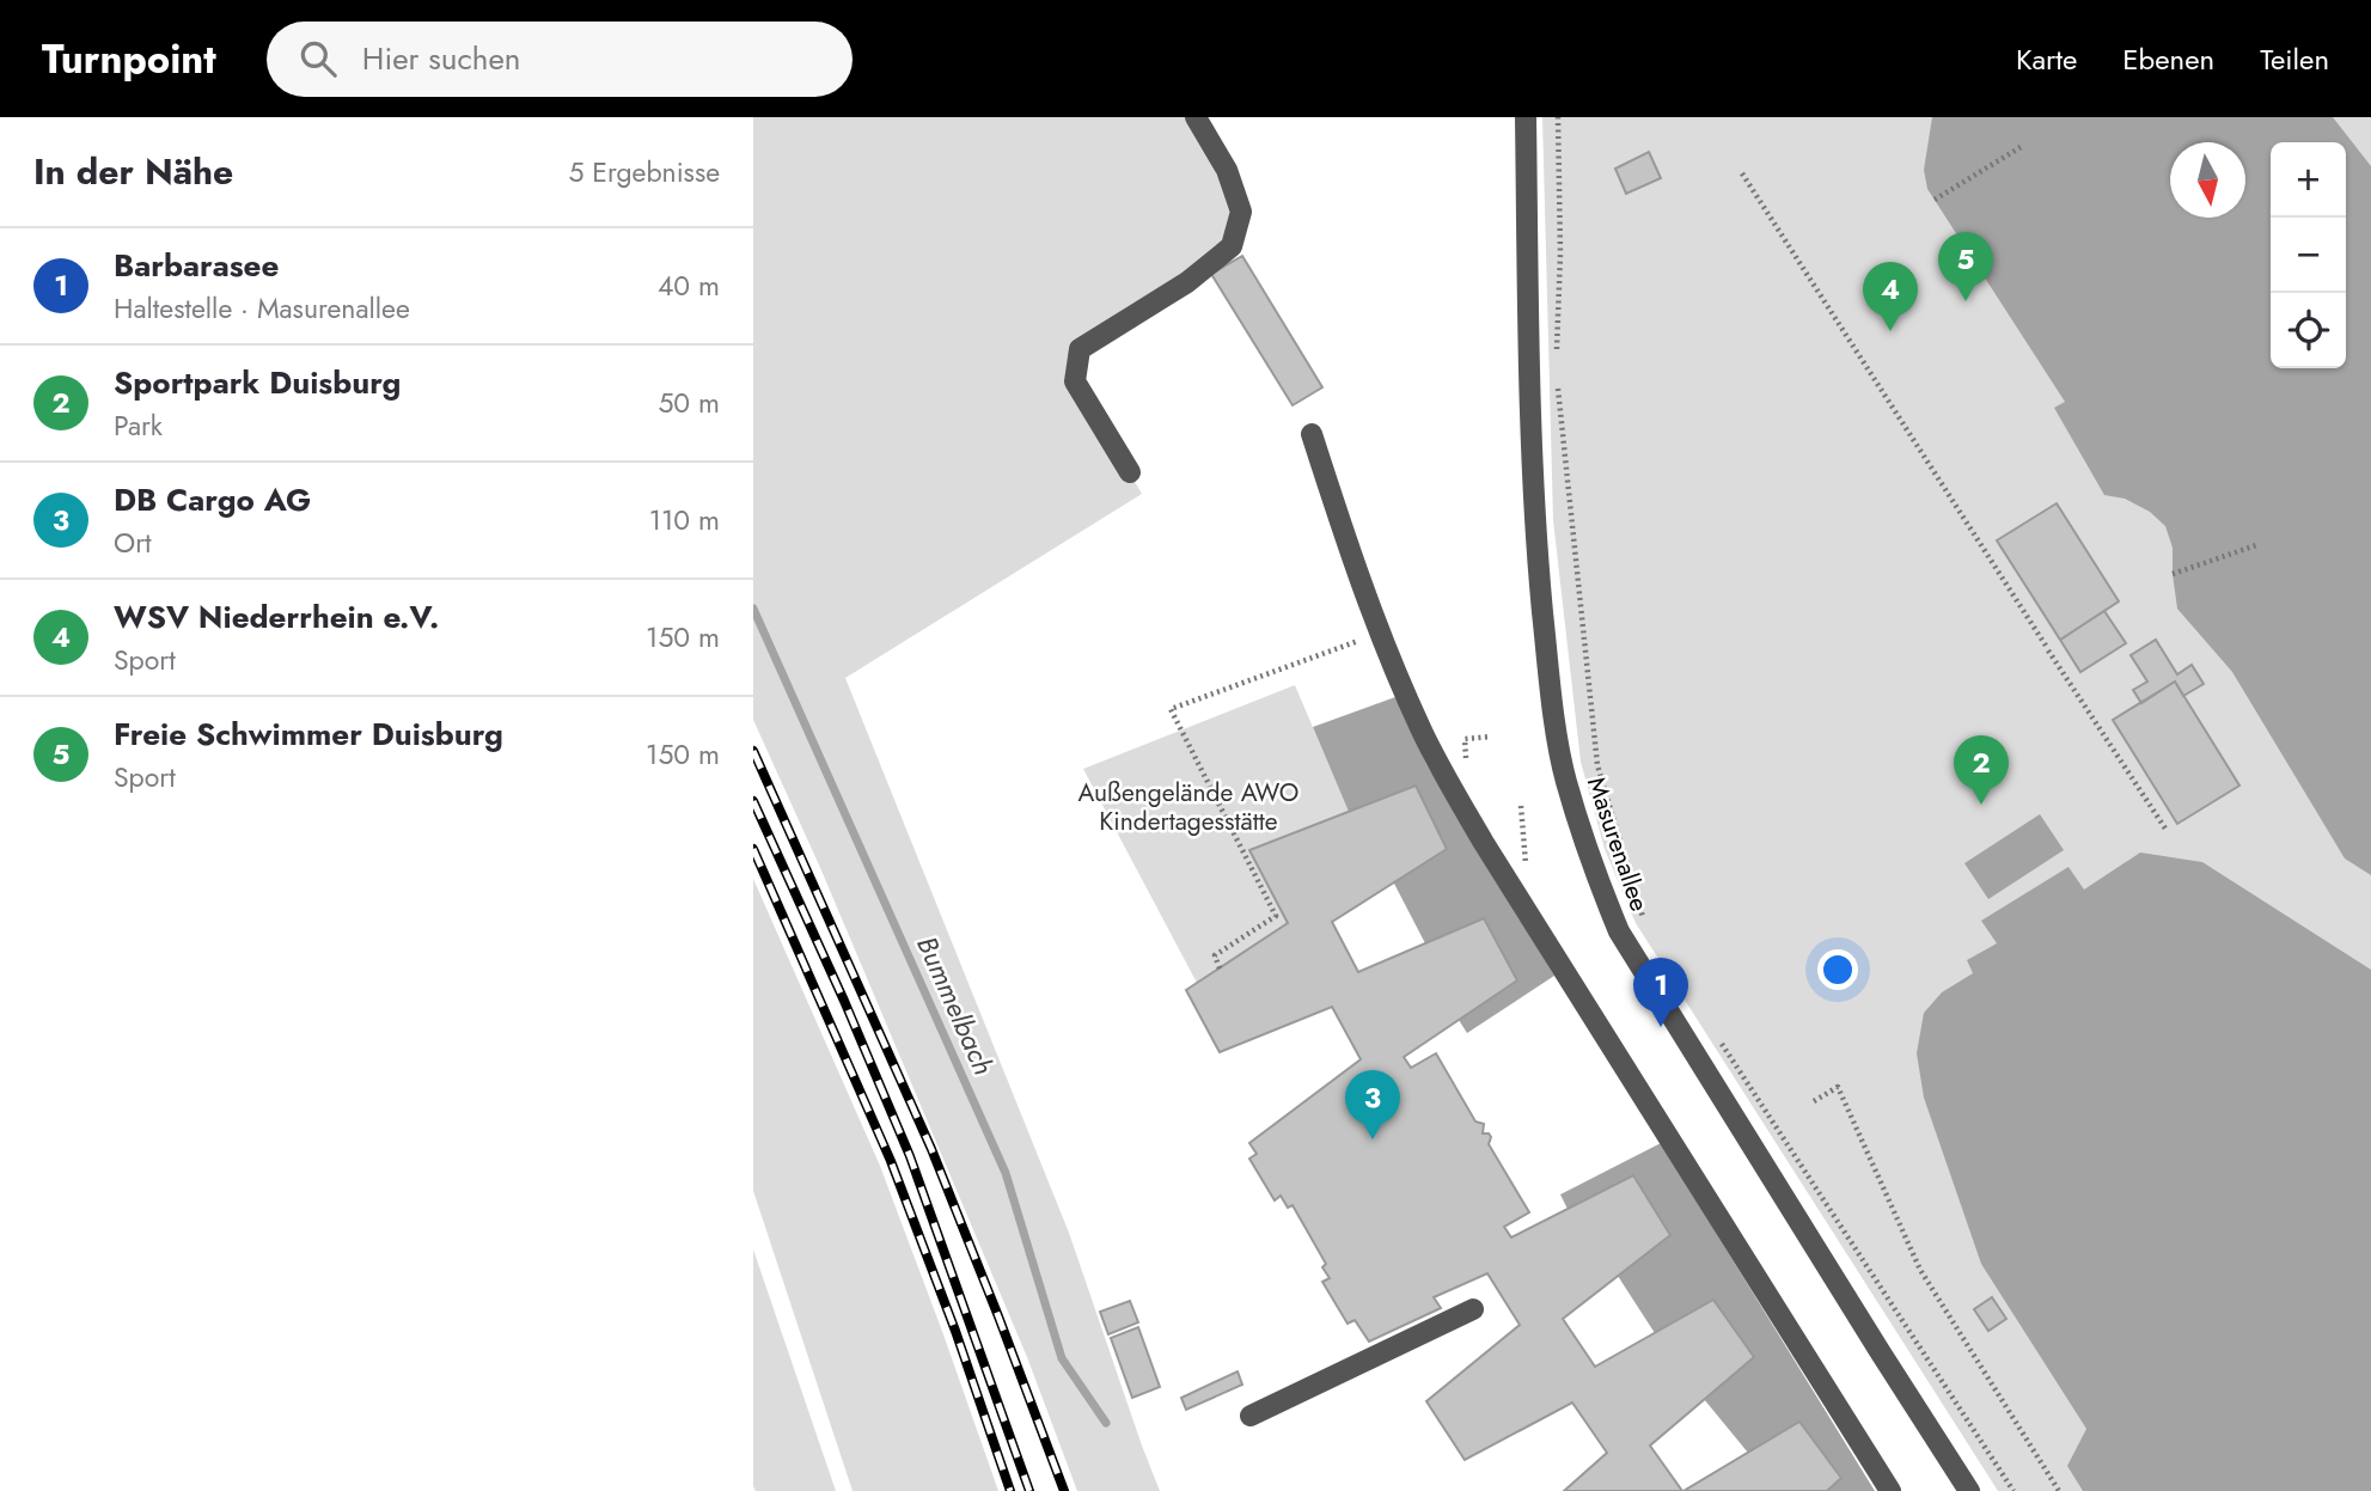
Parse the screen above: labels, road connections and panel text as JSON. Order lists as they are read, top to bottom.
{
  "streets": {
    "street": ["Masurenallee"]
  },
  "water": ["Bummelbach"],
  "parks": ["Außengelände AWO Kindertagesstätte"],
  "north": "bottom",
  "page": {
    "header": "Turnpoint",
    "search": "Hier suchen",
    "nav": ["Karte", "Ebenen", "Teilen"],
    "heading": ["In der Nähe", "5 Ergebnisse"],
    "map_buttons": ["+", "−"],
    "list": [
      {
        "mark": "1",
        "name": "Barbarasee",
        "note": "Haltestelle · Masurenallee",
        "value": "40 m"
      },
      {
        "mark": "2",
        "name": "Sportpark Duisburg",
        "note": "Park",
        "value": "50 m"
      },
      {
        "mark": "3",
        "name": "DB Cargo AG",
        "note": "Ort",
        "value": "110 m"
      },
      {
        "mark": "4",
        "name": "WSV Niederrhein e.V.",
        "note": "Sport",
        "value": "150 m"
      },
      {
        "mark": "5",
        "name": "Freie Schwimmer Duisburg",
        "note": "Sport",
        "value": "150 m"
      }
    ],
    "pins": [
      "5",
      "4",
      "2",
      "1",
      "3"
    ]
  }
}
